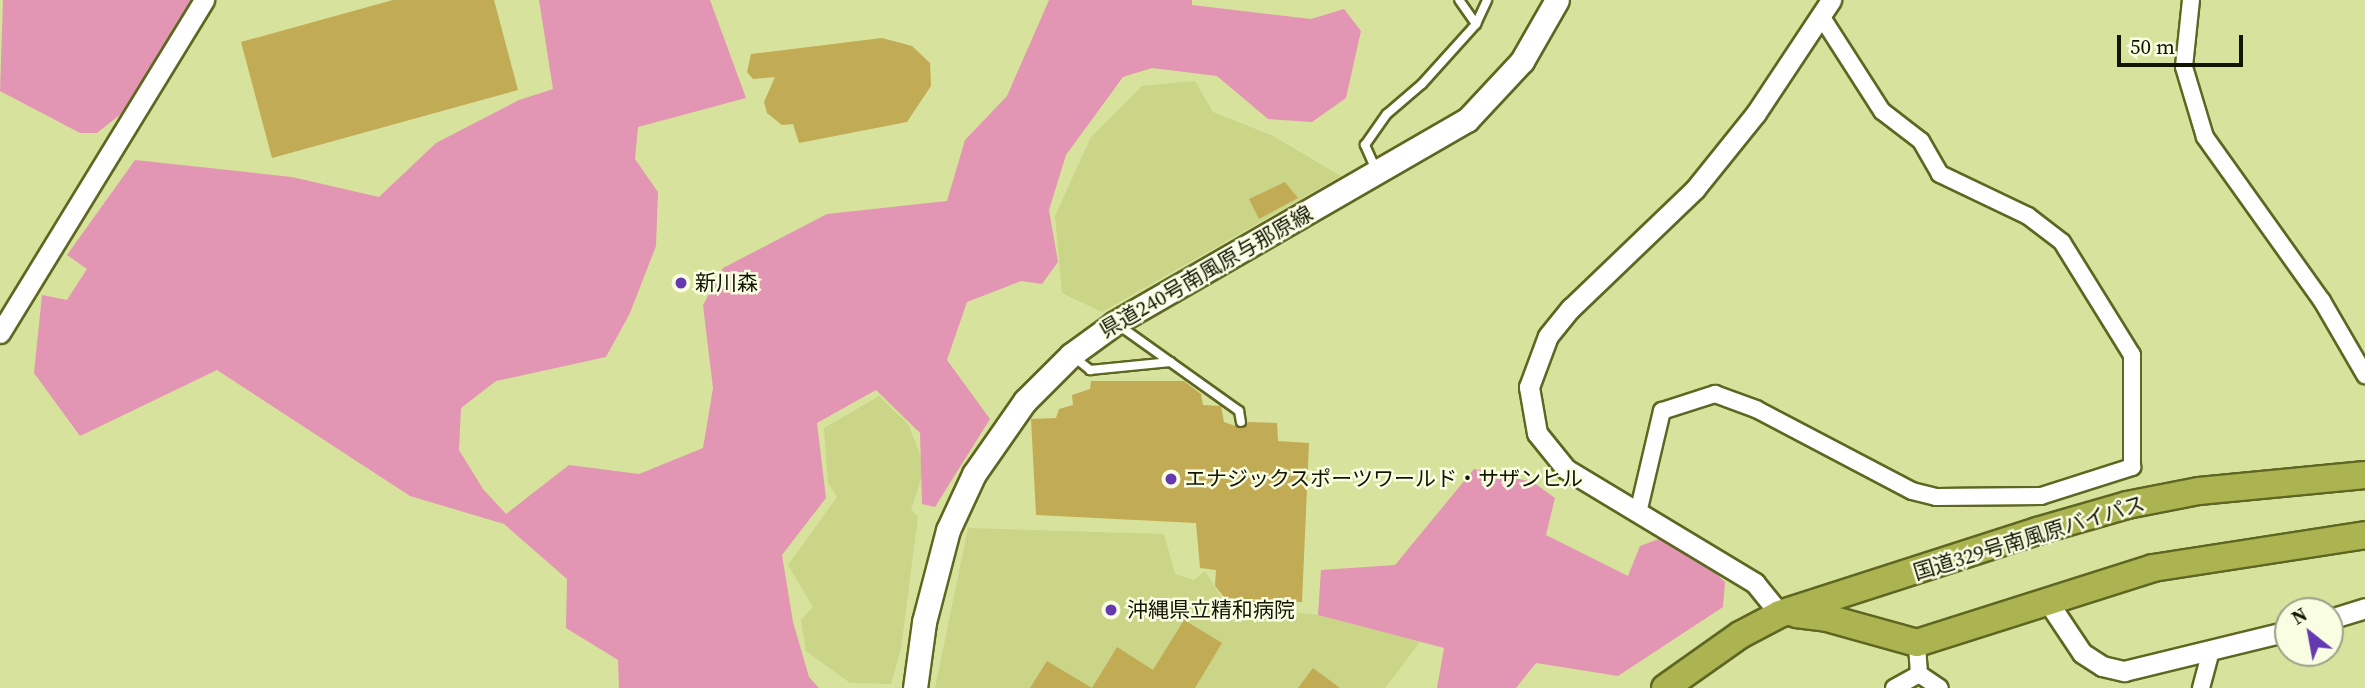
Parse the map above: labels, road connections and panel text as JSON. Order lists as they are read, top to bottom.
{
  "streets": {
    "highway": ["国道329号南風原バイパス"],
    "main road": ["県道240号南風原与那原線"]
  },
  "places": ["新川森", "エナジックスポーツワールド・サザンヒル", "沖縄県立精和病院"],
  "scale_bar": "50 m",
  "north": "top left"
}
